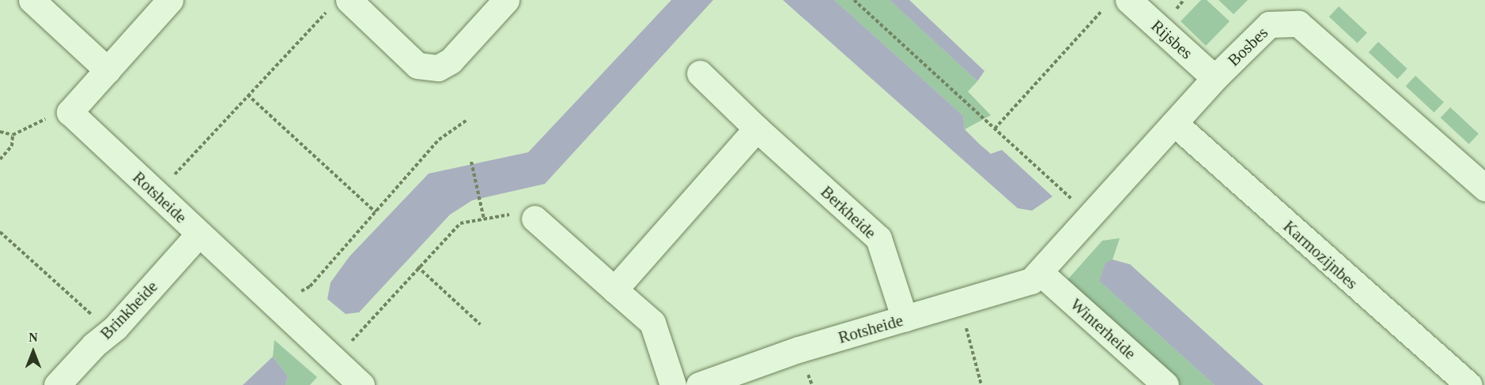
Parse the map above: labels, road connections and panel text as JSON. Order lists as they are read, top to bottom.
{
  "streets": {
    "street": [
      "Rijsbes",
      "Bosbes",
      "Rotsheide",
      "Berkheide",
      "Karmozijnbes",
      "Brinkheide",
      "Winterheide"
    ]
  },
  "crossings": [
    ["Rijsbes", "Bosbes"],
    ["Bosbes", "Rotsheide"],
    ["Bosbes", "Karmozijnbes"],
    ["Bosbes", "Winterheide"],
    ["Rotsheide", "Berkheide"],
    ["Rotsheide", "Brinkheide"],
    ["Rotsheide", "Winterheide"]
  ],
  "north": "top"
}
